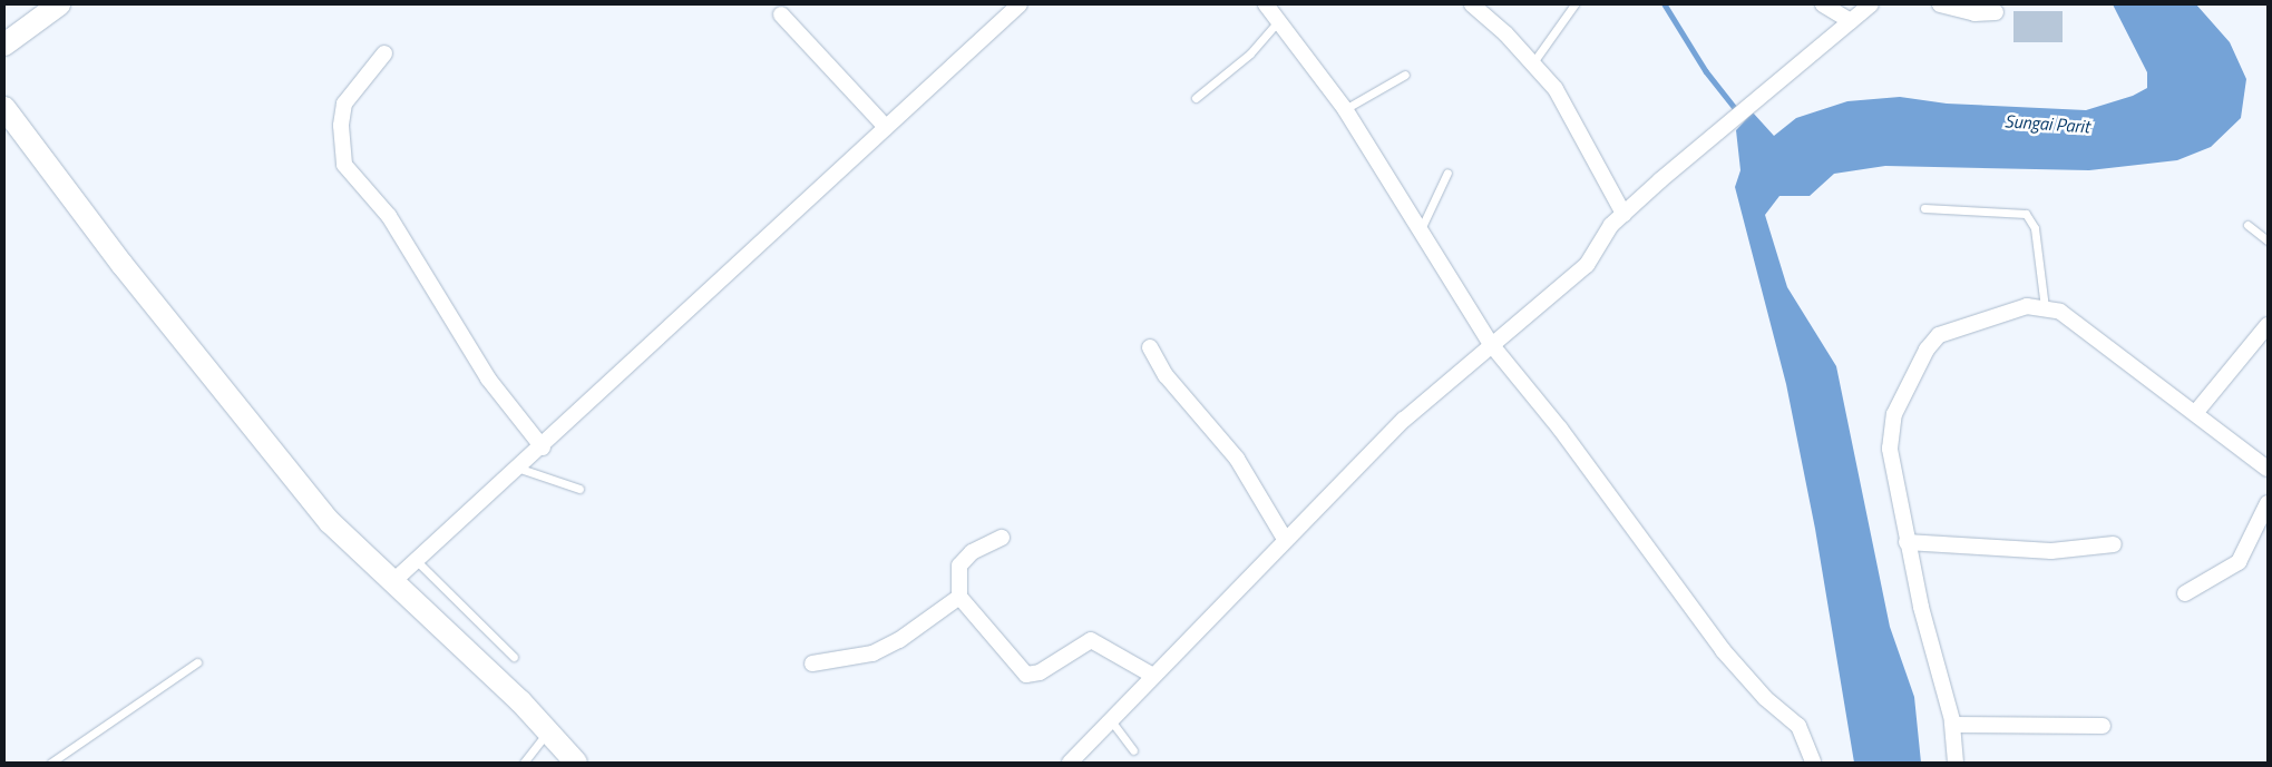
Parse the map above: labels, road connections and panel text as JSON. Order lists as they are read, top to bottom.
{
  "water": ["Sungai Parit"]
}
